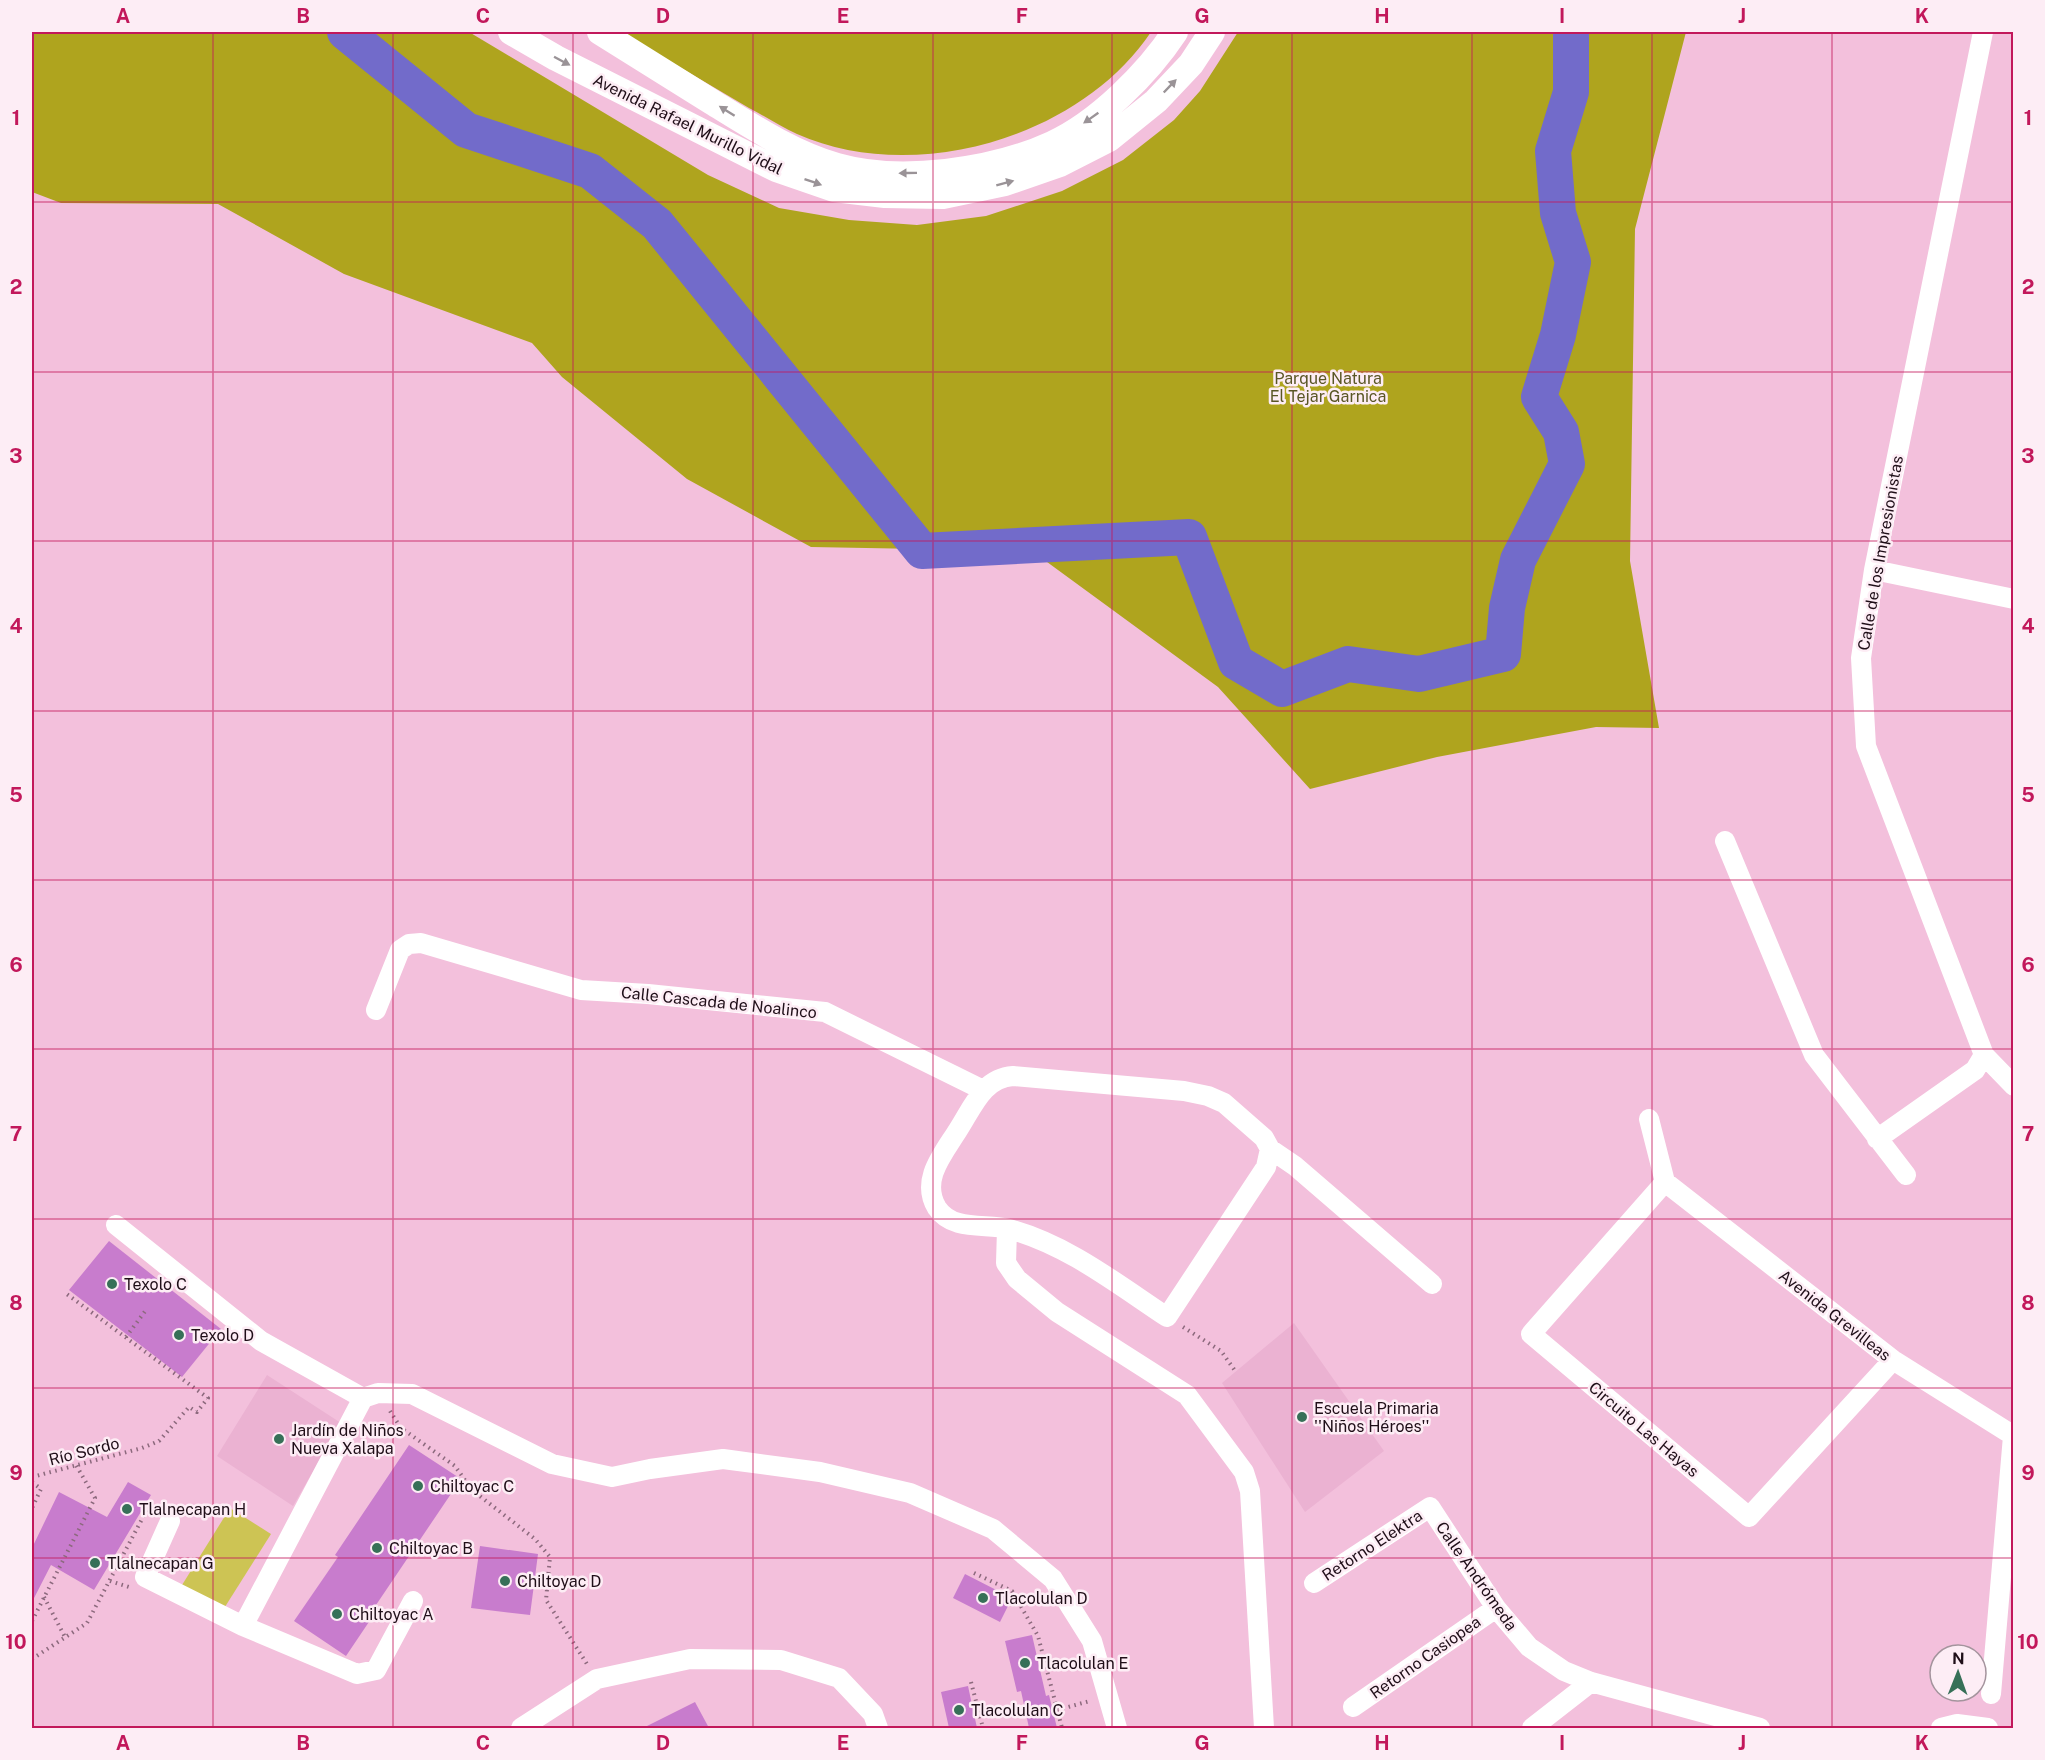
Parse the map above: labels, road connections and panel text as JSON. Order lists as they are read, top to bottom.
{
  "streets": {
    "main road": ["Avenida Rafael Murillo Vidal"],
    "street": [
      "Calle de los Impresionistas",
      "Calle Cascada de Noalinco",
      "Avenida Grevilleas",
      "Circuito Las Hayas",
      "Retorno Elektra",
      "Calle Andrómeda",
      "Retorno Casiopea"
    ],
    "path": ["Río Sordo"]
  },
  "crossings": [
    ["Avenida Grevilleas", "Circuito Las Hayas"],
    ["Retorno Elektra", "Calle Andrómeda"],
    ["Calle Andrómeda", "Retorno Casiopea"]
  ],
  "parks": ["Parque Natura El Tejar Garnica"],
  "places": [
    "Texolo C",
    "Texolo D",
    "Escuela Primaria ''Niños Héroes''",
    "Jardín de Niños Nueva Xalapa",
    "Chiltoyac C",
    "Tlalnecapan H",
    "Chiltoyac B",
    "Tlalnecapan G",
    "Chiltoyac D",
    "Tlacolulan D",
    "Chiltoyac A",
    "Tlacolulan E",
    "Tlacolulan C"
  ],
  "north": "top",
  "grid": {
    "columns": [
      "A",
      "B",
      "C",
      "D",
      "E",
      "F",
      "G",
      "H",
      "I",
      "J",
      "K"
    ],
    "rows": [
      "1",
      "2",
      "3",
      "4",
      "5",
      "6",
      "7",
      "8",
      "9",
      "10"
    ]
  }
}
